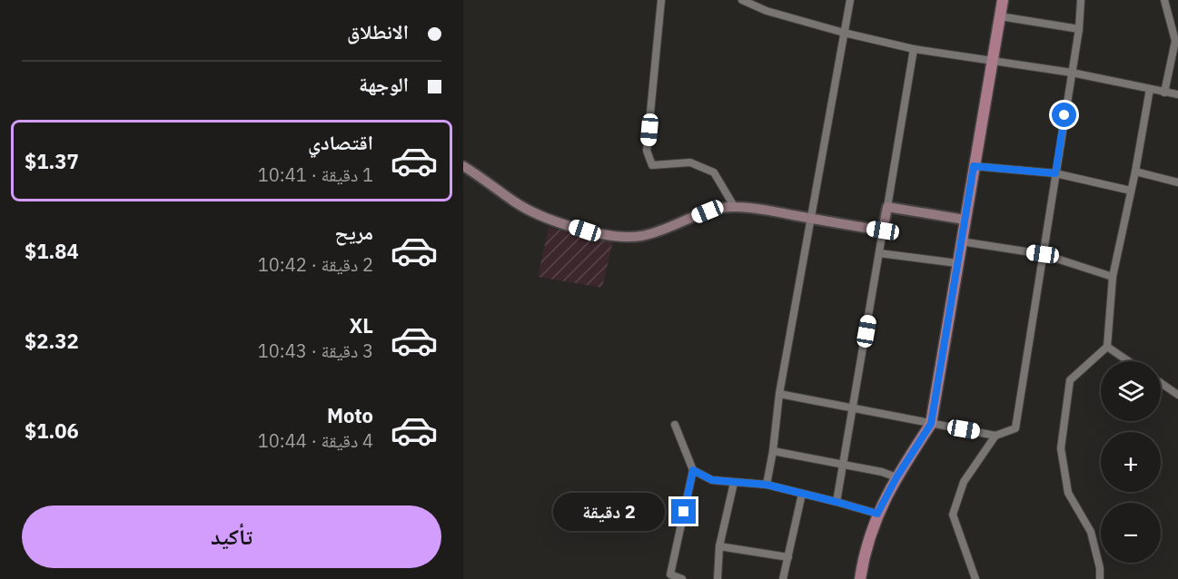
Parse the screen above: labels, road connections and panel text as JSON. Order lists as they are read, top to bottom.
{
  "page": {
    "banner": ["الانطلاق", "الوجهة"],
    "list": [
      {
        "name": "اقتصادي",
        "note": "1 دقيقة · 10:41",
        "value": "$1.37"
      },
      {
        "name": "مريح",
        "note": "2 دقيقة · 10:42",
        "value": "$1.84"
      },
      {
        "name": "XL",
        "note": "3 دقيقة · 10:43",
        "value": "$2.32"
      },
      {
        "name": "Moto",
        "note": "4 دقيقة · 10:44",
        "value": "$1.06"
      }
    ],
    "map_buttons": ["+", "−"],
    "bubble": "2 دقيقة",
    "buttons": "تأكيد"
  }
}
